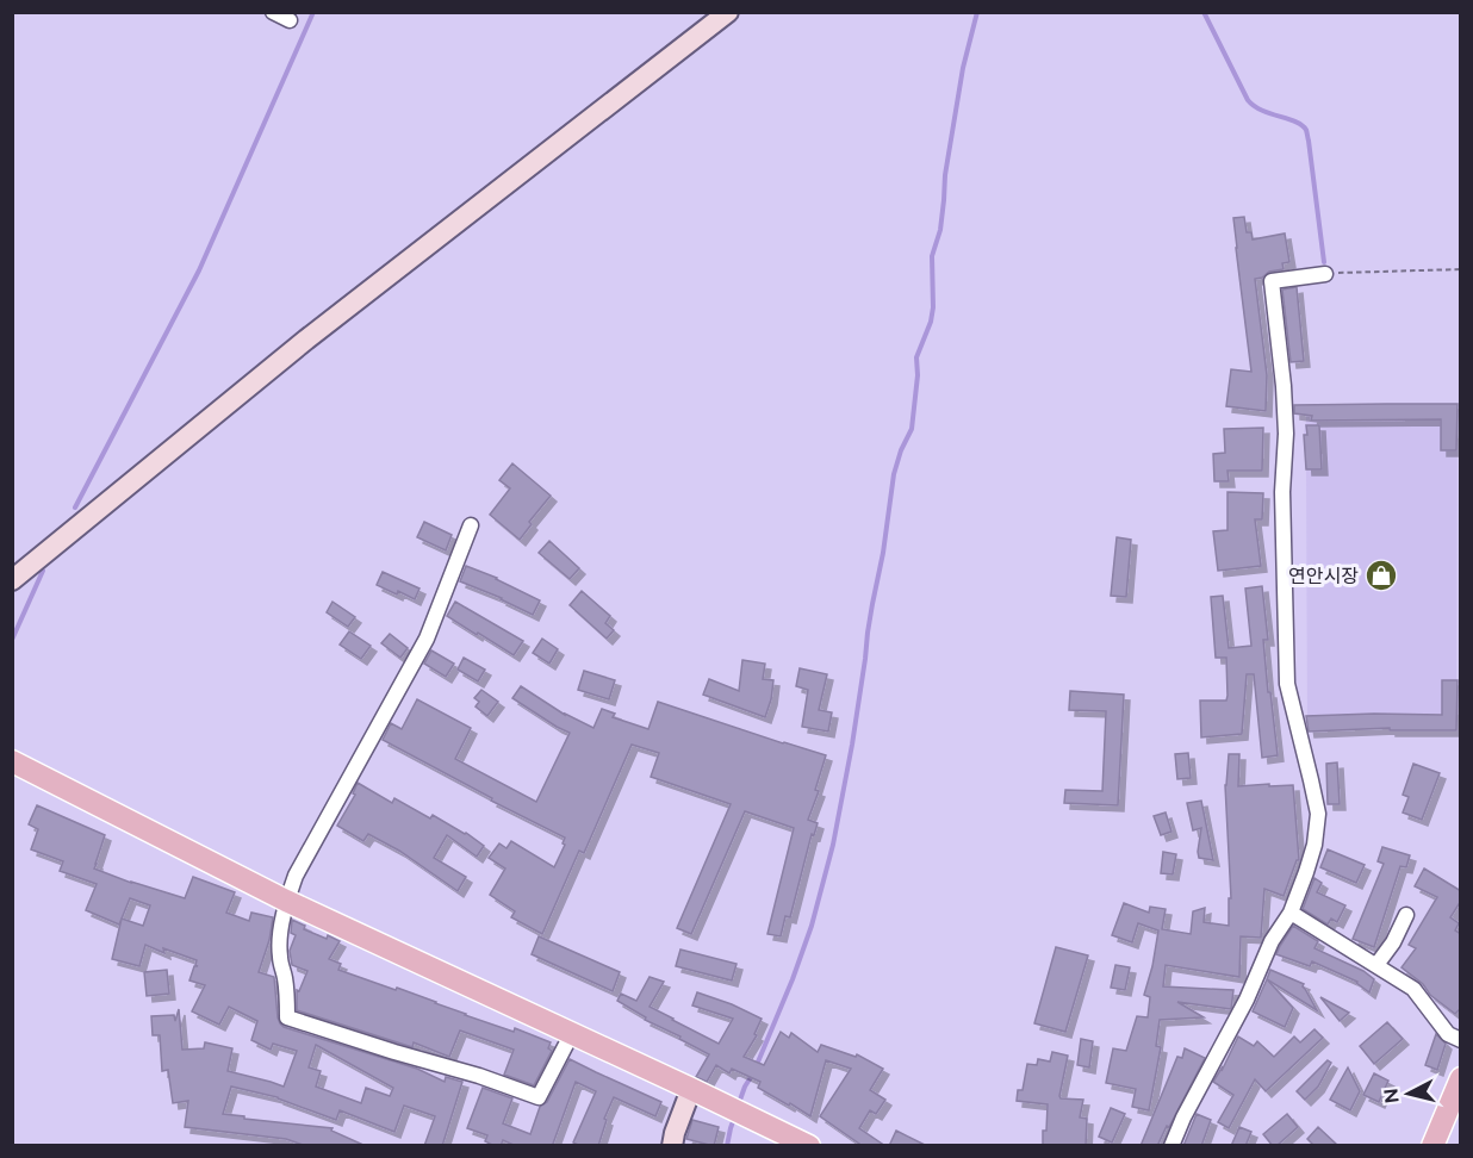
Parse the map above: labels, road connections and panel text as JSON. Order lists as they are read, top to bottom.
{
  "places": {
    "shop": ["연안시장"]
  },
  "north": "left"
}
